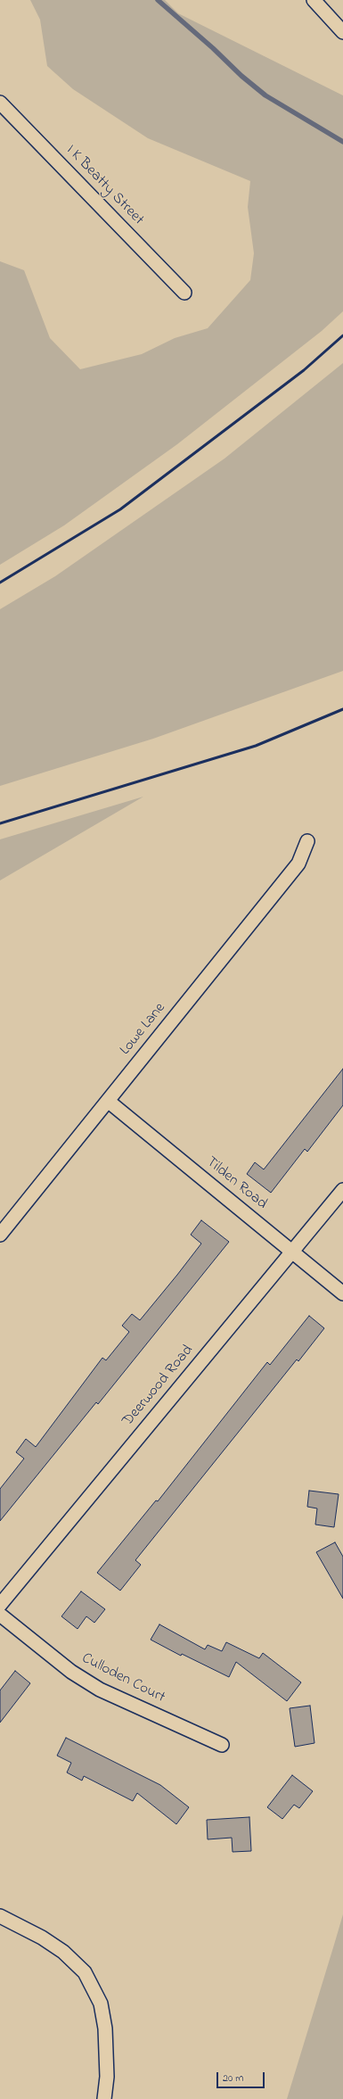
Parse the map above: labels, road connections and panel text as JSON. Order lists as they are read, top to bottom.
{
  "streets": {
    "street": [
      "I K Beatty Street",
      "Lowe Lane",
      "Tilden Road",
      "Deerwood Road",
      "Culloden Court"
    ]
  },
  "crossings": [
    ["Lowe Lane", "Tilden Road"],
    ["Tilden Road", "Deerwood Road"]
  ],
  "scale_bar": "20 m"
}
